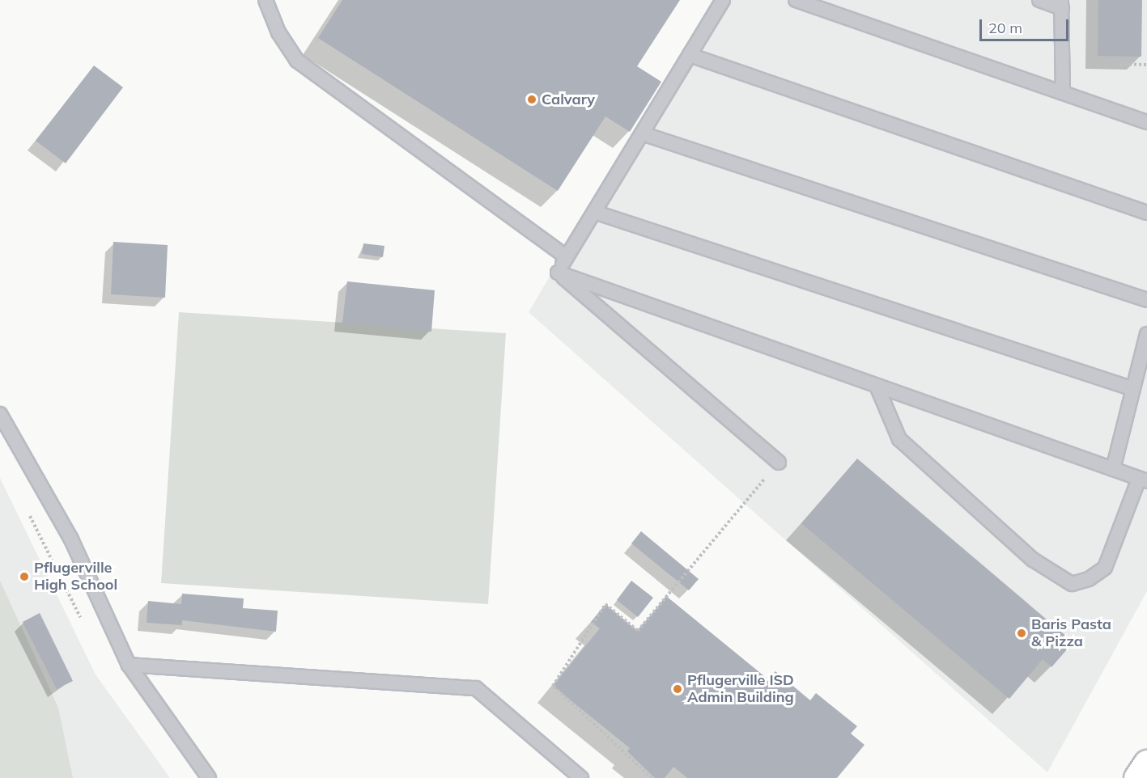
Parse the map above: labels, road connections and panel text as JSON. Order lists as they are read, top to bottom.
{
  "places": [
    "Calvary",
    "Pflugerville High School",
    "Baris Pasta & Pizza",
    "Pflugerville ISD Admin Building"
  ],
  "scale_bar": "20 m"
}
